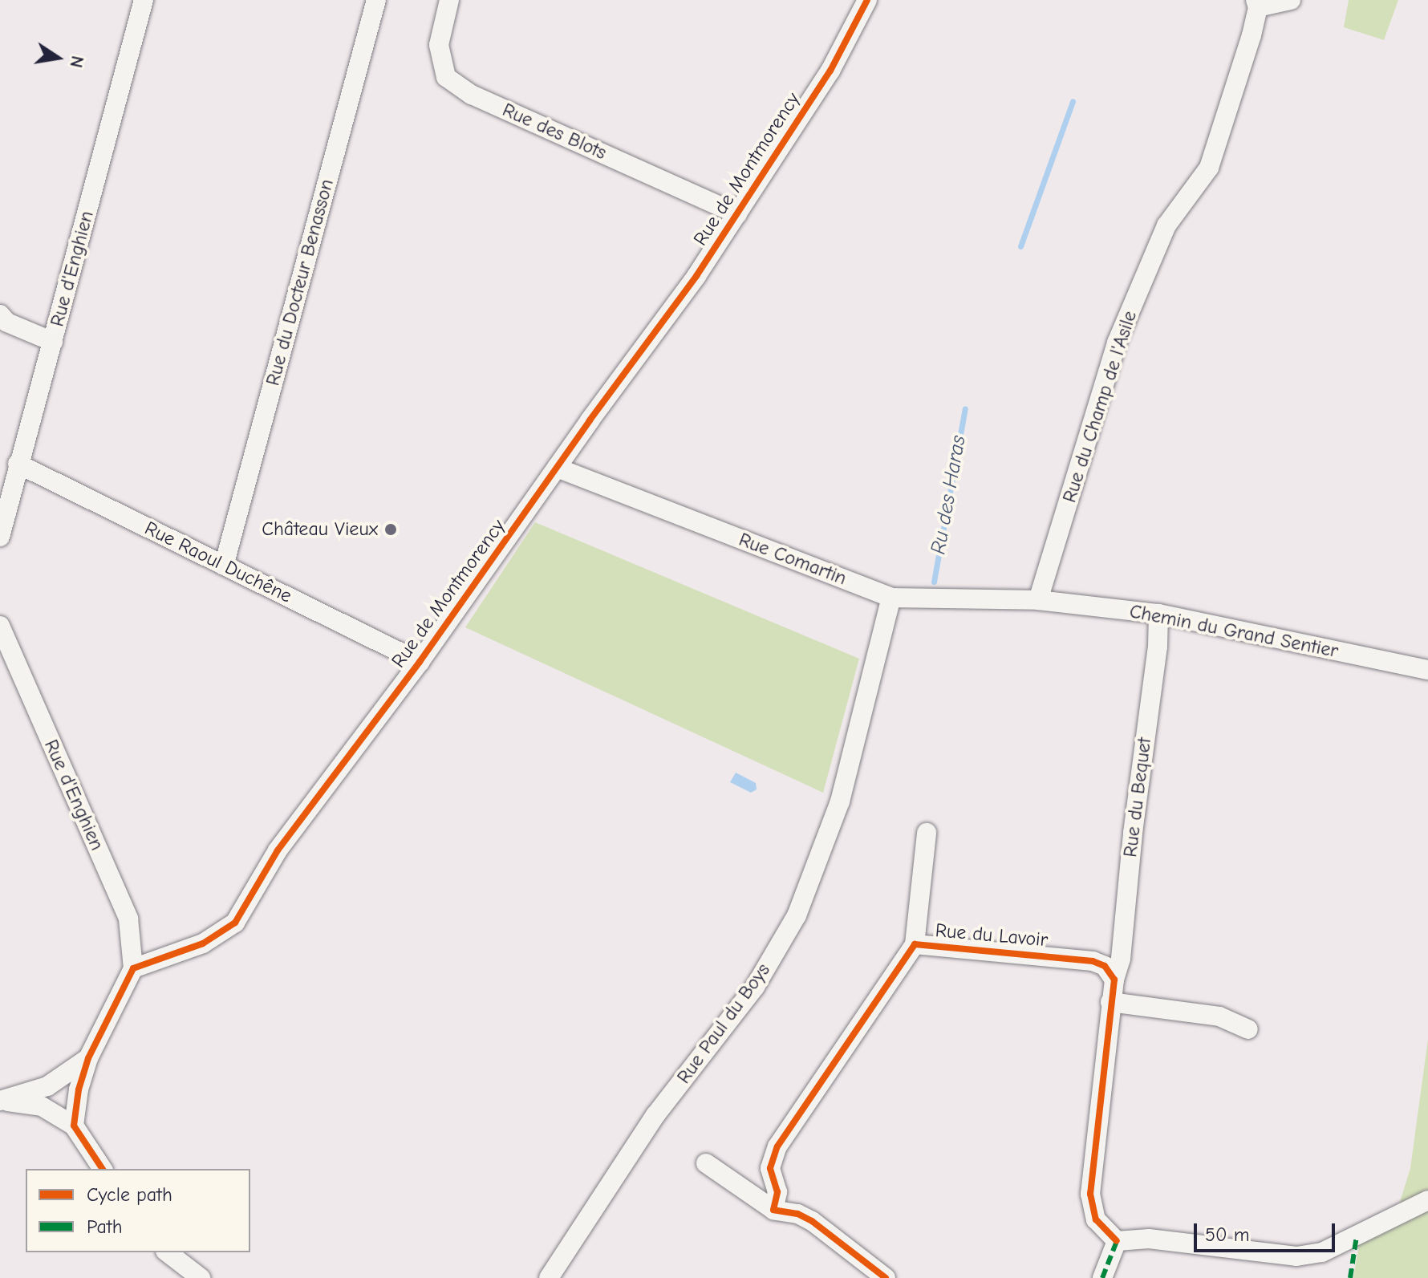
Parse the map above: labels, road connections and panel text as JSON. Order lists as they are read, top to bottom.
{
  "streets": {
    "street": [
      "Rue des Blots",
      "Rue de Montmorency",
      "Rue d'Enghien",
      "Rue du Docteur Benasson",
      "Rue du Champ de l'Asile",
      "Rue Comartin",
      "Rue Raoul Duchêne",
      "Chemin du Grand Sentier",
      "Rue du Bequet",
      "Rue du Lavoir",
      "Rue Paul du Boys"
    ]
  },
  "crossings": [
    ["Rue des Blots", "Rue de Montmorency"],
    ["Rue de Montmorency", "Rue d'Enghien"],
    ["Rue de Montmorency", "Rue Comartin"],
    ["Rue de Montmorency", "Rue Raoul Duchêne"],
    ["Rue d'Enghien", "Rue Raoul Duchêne"],
    ["Rue du Docteur Benasson", "Rue Raoul Duchêne"],
    ["Rue du Champ de l'Asile", "Rue Comartin"],
    ["Rue du Champ de l'Asile", "Chemin du Grand Sentier"],
    ["Rue Comartin", "Chemin du Grand Sentier"],
    ["Rue Comartin", "Rue Paul du Boys"],
    ["Chemin du Grand Sentier", "Rue du Bequet"],
    ["Rue du Bequet", "Rue du Lavoir"]
  ],
  "water": ["Ru des Haras"],
  "places": ["Château Vieux"],
  "legend": ["Cycle path", "Path"],
  "scale_bar": "50 m",
  "north": "right"
}
